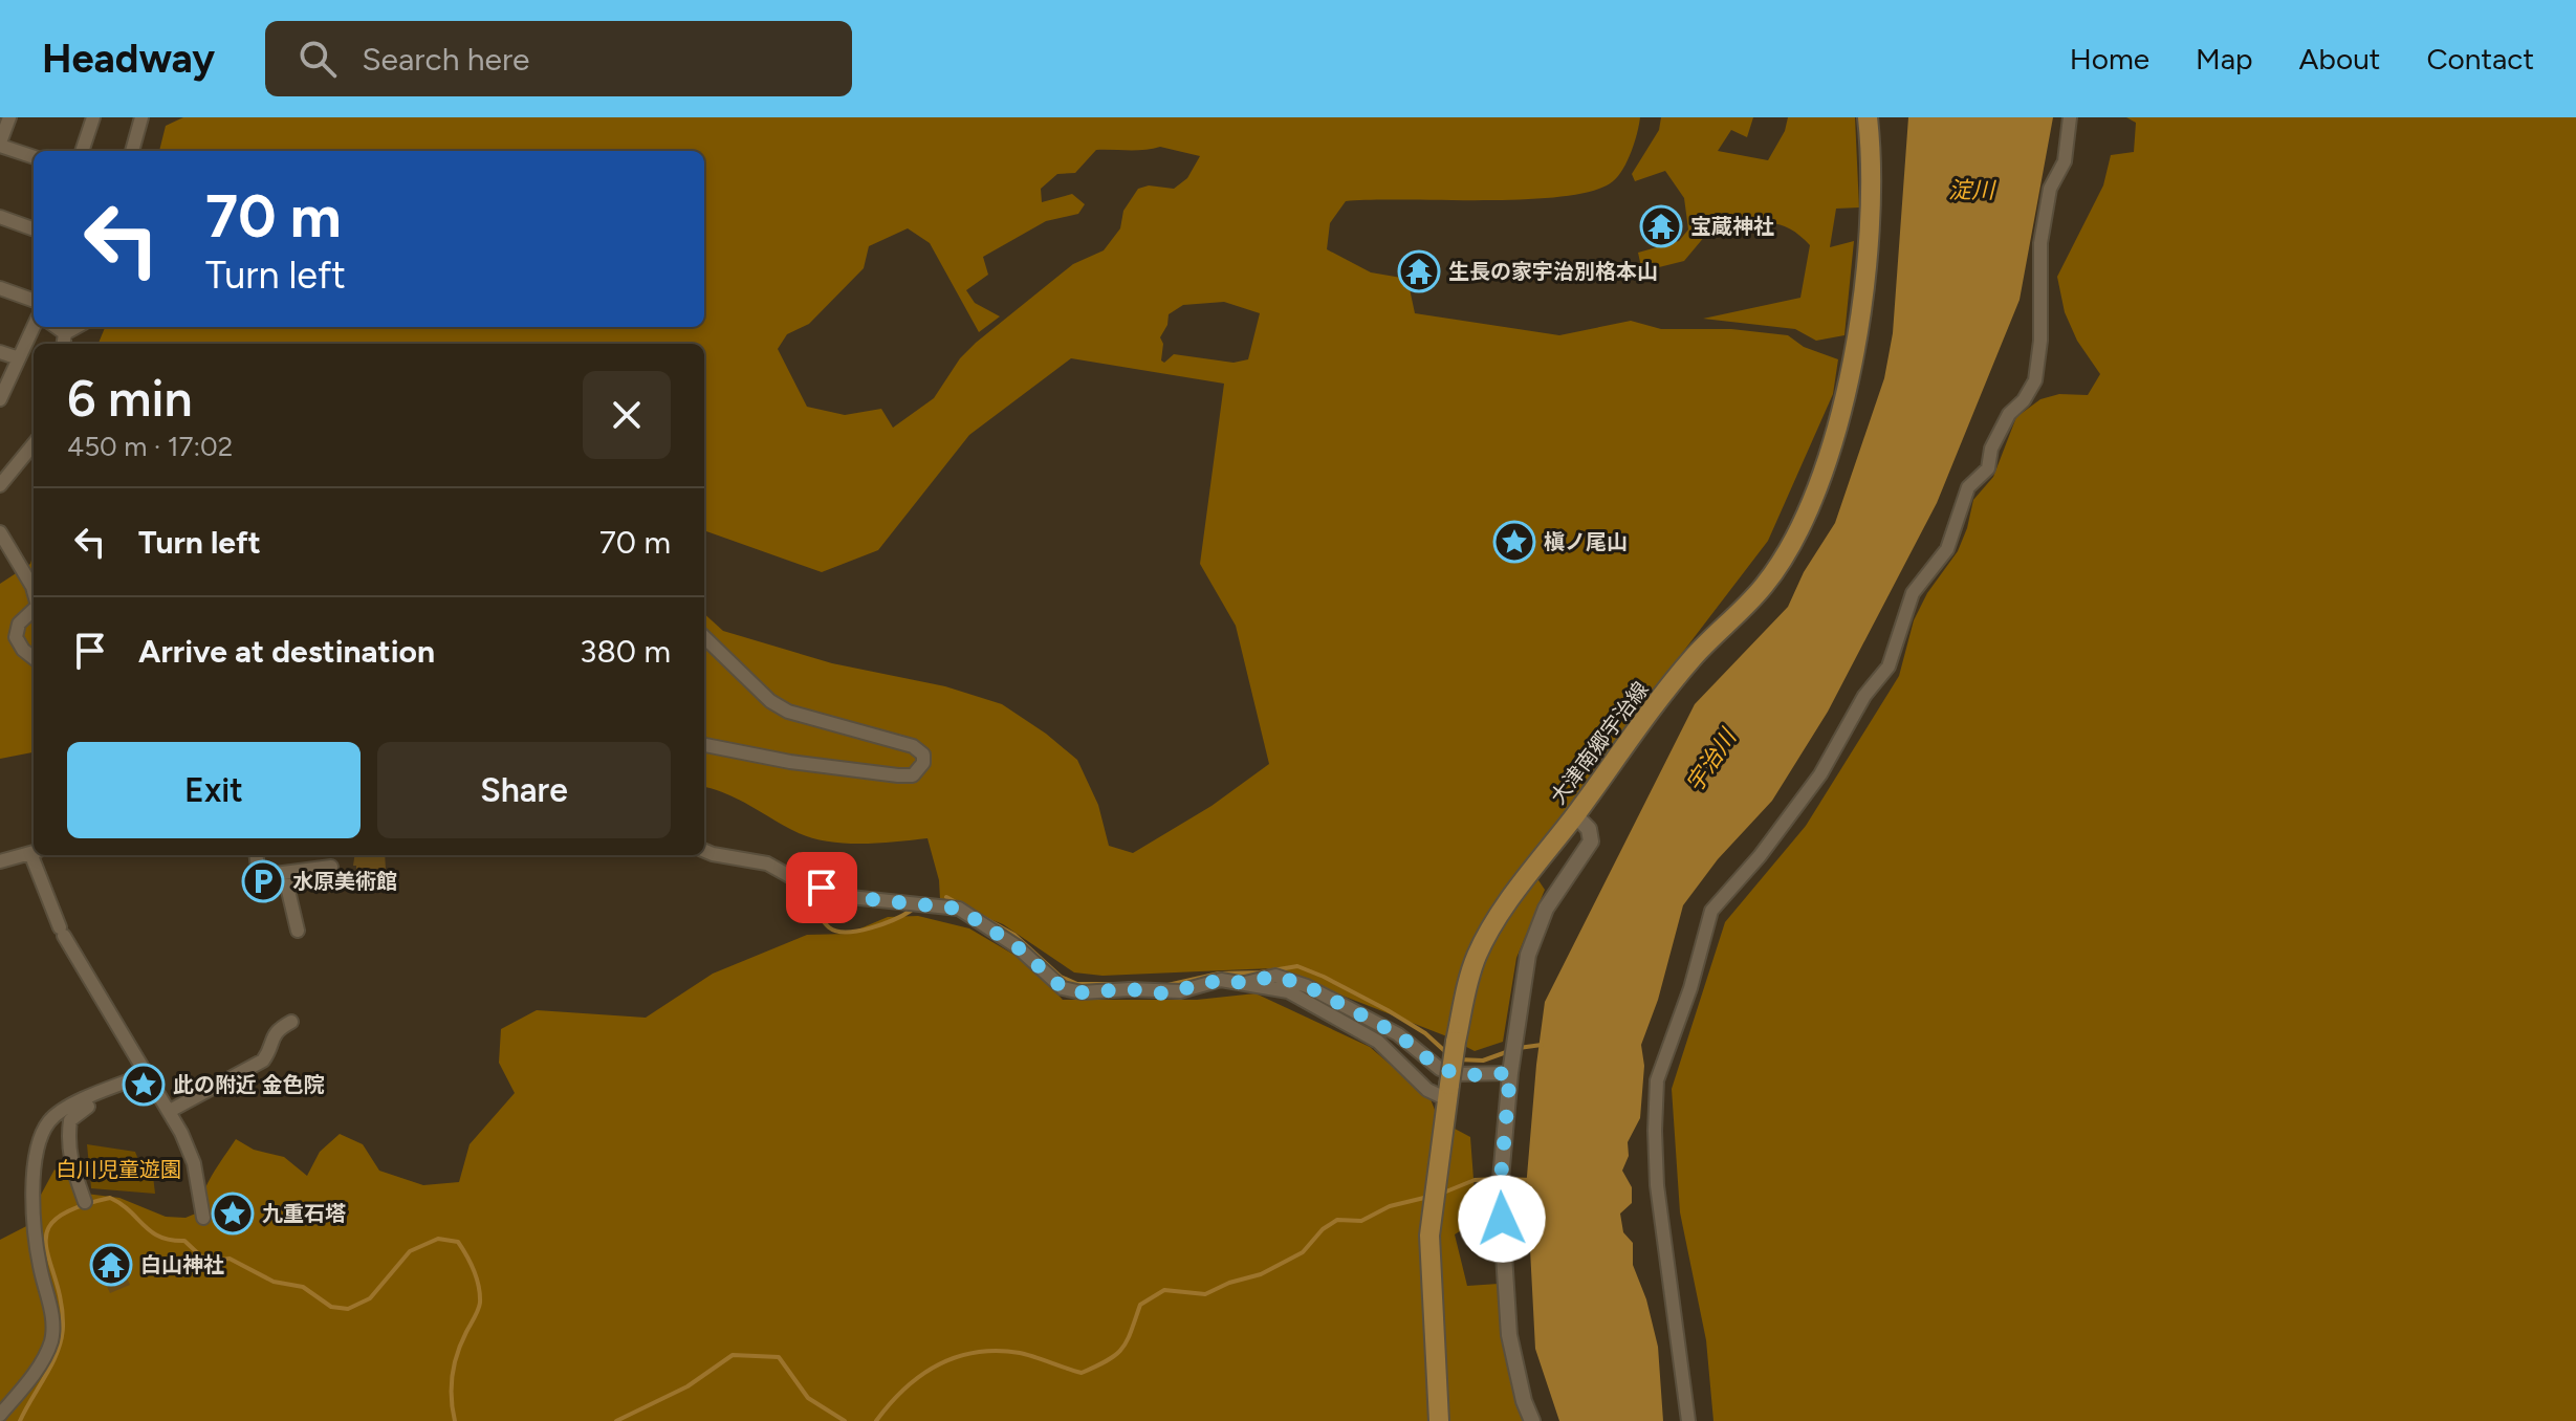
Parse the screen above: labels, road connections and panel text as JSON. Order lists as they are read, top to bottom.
{
  "streets": {
    "main road": ["大津南郷宇治線"]
  },
  "water": ["淀川", "宇治川"],
  "parks": ["白川児童遊園"],
  "places": {
    "temple": ["宝蔵神社", "生長の家宇治別格本山", "白山神社"],
    "place": ["槇ノ尾山", "此の附近 金色院", "九重石塔"],
    "parking": ["水原美術館"]
  },
  "page": {
    "header": "Headway",
    "search": "Search here",
    "nav": [
      "Home",
      "Map",
      "About",
      "Contact"
    ],
    "turn": ["70 m", "Turn left"],
    "heading": ["6 min", "450 m · 17:02"],
    "list": [
      {
        "name": "Turn left",
        "value": "70 m"
      },
      {
        "name": "Arrive at destination",
        "value": "380 m"
      }
    ],
    "buttons": ["Exit", "Share"]
  }
}
